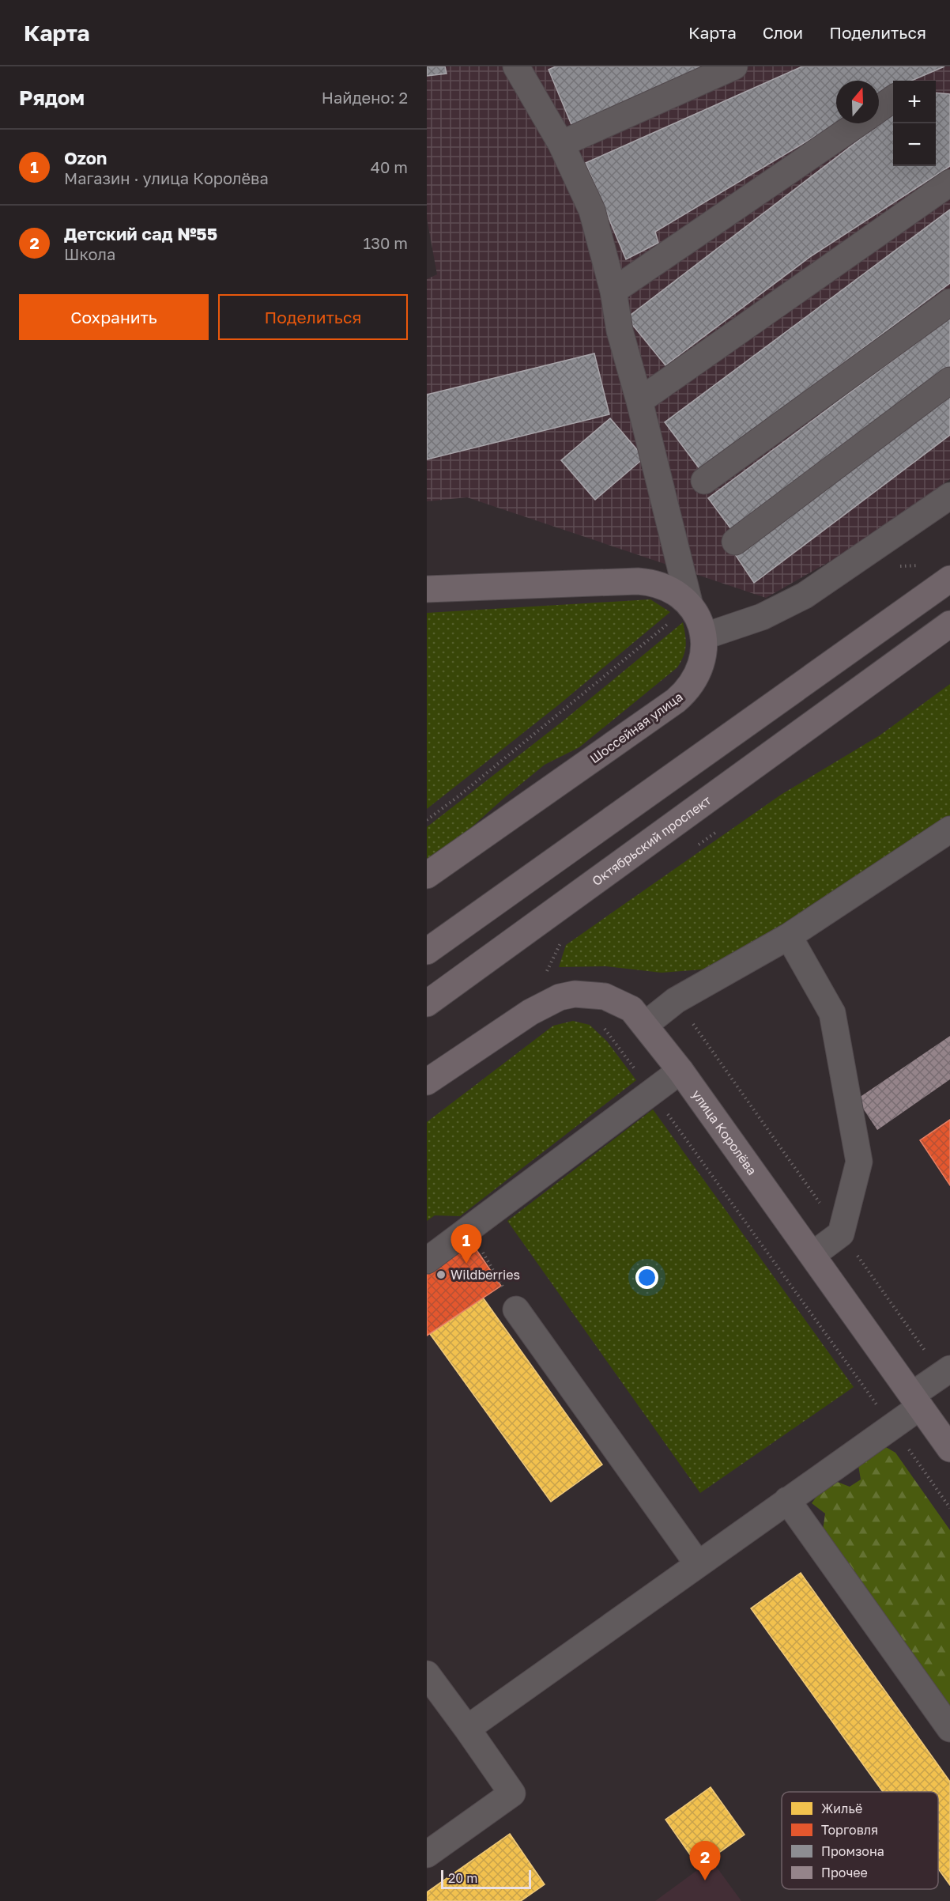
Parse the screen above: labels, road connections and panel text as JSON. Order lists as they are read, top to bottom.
{
  "streets": {
    "main road": ["Шоссейная улица", "Октябрьский проспект", "улица Королёва"]
  },
  "places": ["Wildberries"],
  "legend": [
    "Жильё",
    "Торговля",
    "Промзона",
    "Прочее"
  ],
  "scale_bar": "20 m",
  "north": "top",
  "page": {
    "header": "Карта",
    "nav": ["Карта", "Слои", "Поделиться"],
    "heading": ["Рядом", "Найдено: 2"],
    "map_buttons": ["+", "−"],
    "list": [
      {
        "mark": "1",
        "name": "Ozon",
        "note": "Магазин · улица Королёва",
        "value": "40 m"
      },
      {
        "mark": "2",
        "name": "Детский сад №55",
        "note": "Школа",
        "value": "130 m"
      }
    ],
    "buttons": ["Сохранить", "Поделиться"],
    "pins": ["1", "2"],
    "scale": "20 m"
  }
}
